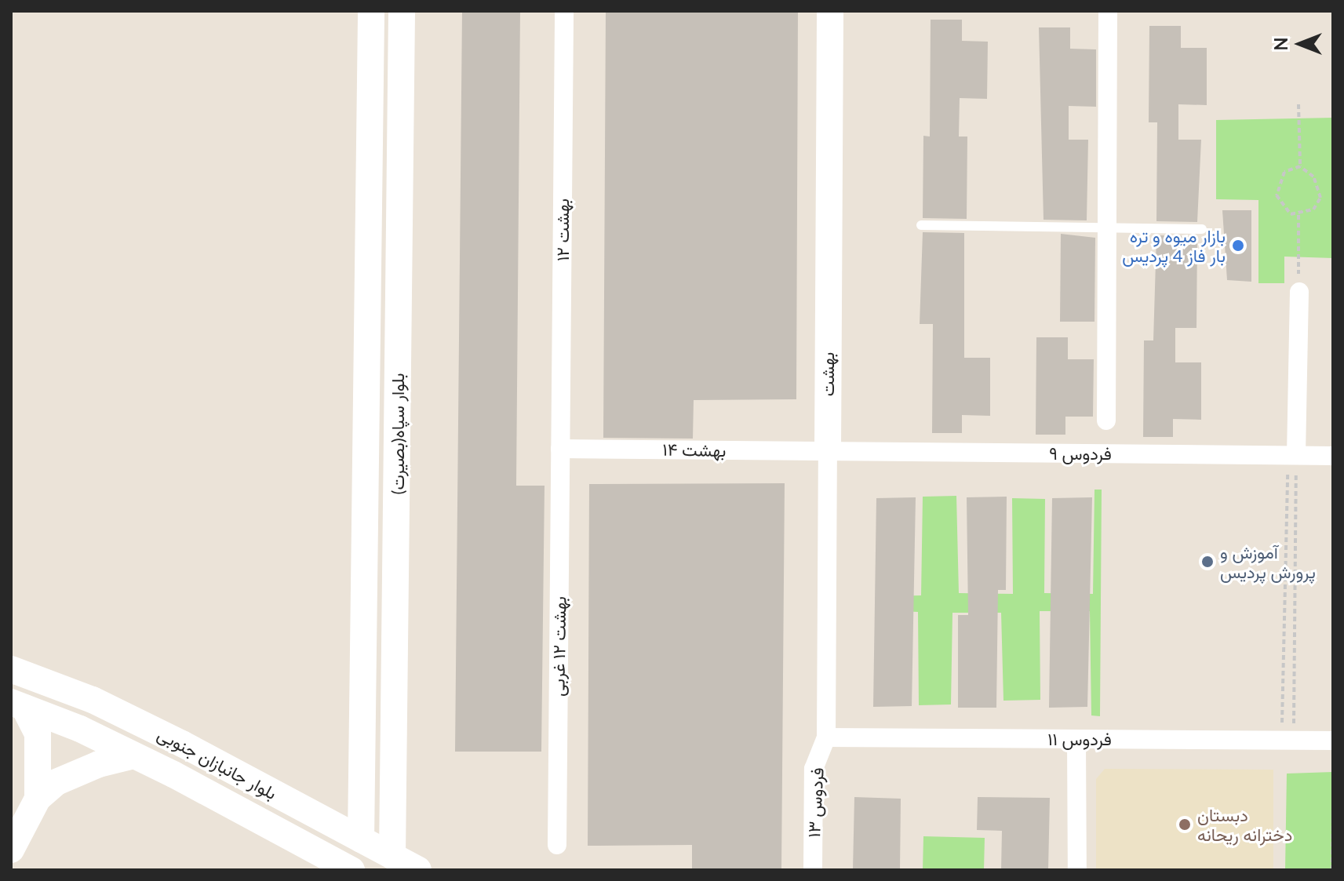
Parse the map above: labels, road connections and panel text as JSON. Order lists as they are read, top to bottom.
{
  "streets": {
    "main road": ["بهشت", "بلوار سپاه(بصیرت)", "بلوار جانبازان جنوبی"],
    "street": [
      "بهشت ۱۲",
      "بهشت ۱۴",
      "فردوس ۹",
      "بهشت ۱۲ غربی",
      "فردوس ۱۱",
      "فردوس ۱۳"
    ]
  },
  "crossings": [
    ["بهشت ۱۲", "بهشت ۱۴"],
    ["بهشت ۱۲", "بهشت ۱۲ غربی"],
    ["بهشت", "بهشت ۱۴"],
    ["بهشت", "فردوس ۹"],
    ["بهشت", "فردوس ۱۱"],
    ["بهشت", "فردوس ۱۳"],
    ["بلوار سپاه(بصیرت)", "بلوار جانبازان جنوبی"],
    ["بهشت ۱۴", "فردوس ۹"],
    ["بهشت ۱۴", "بهشت ۱۲ غربی"],
    ["فردوس ۱۱", "فردوس ۱۳"]
  ],
  "places": ["بازار میوه و تره بار فاز 4 پردیس", "آموزش و پرورش پردیس", "دبستان دخترانه ریحانه"],
  "north": "left"
}
